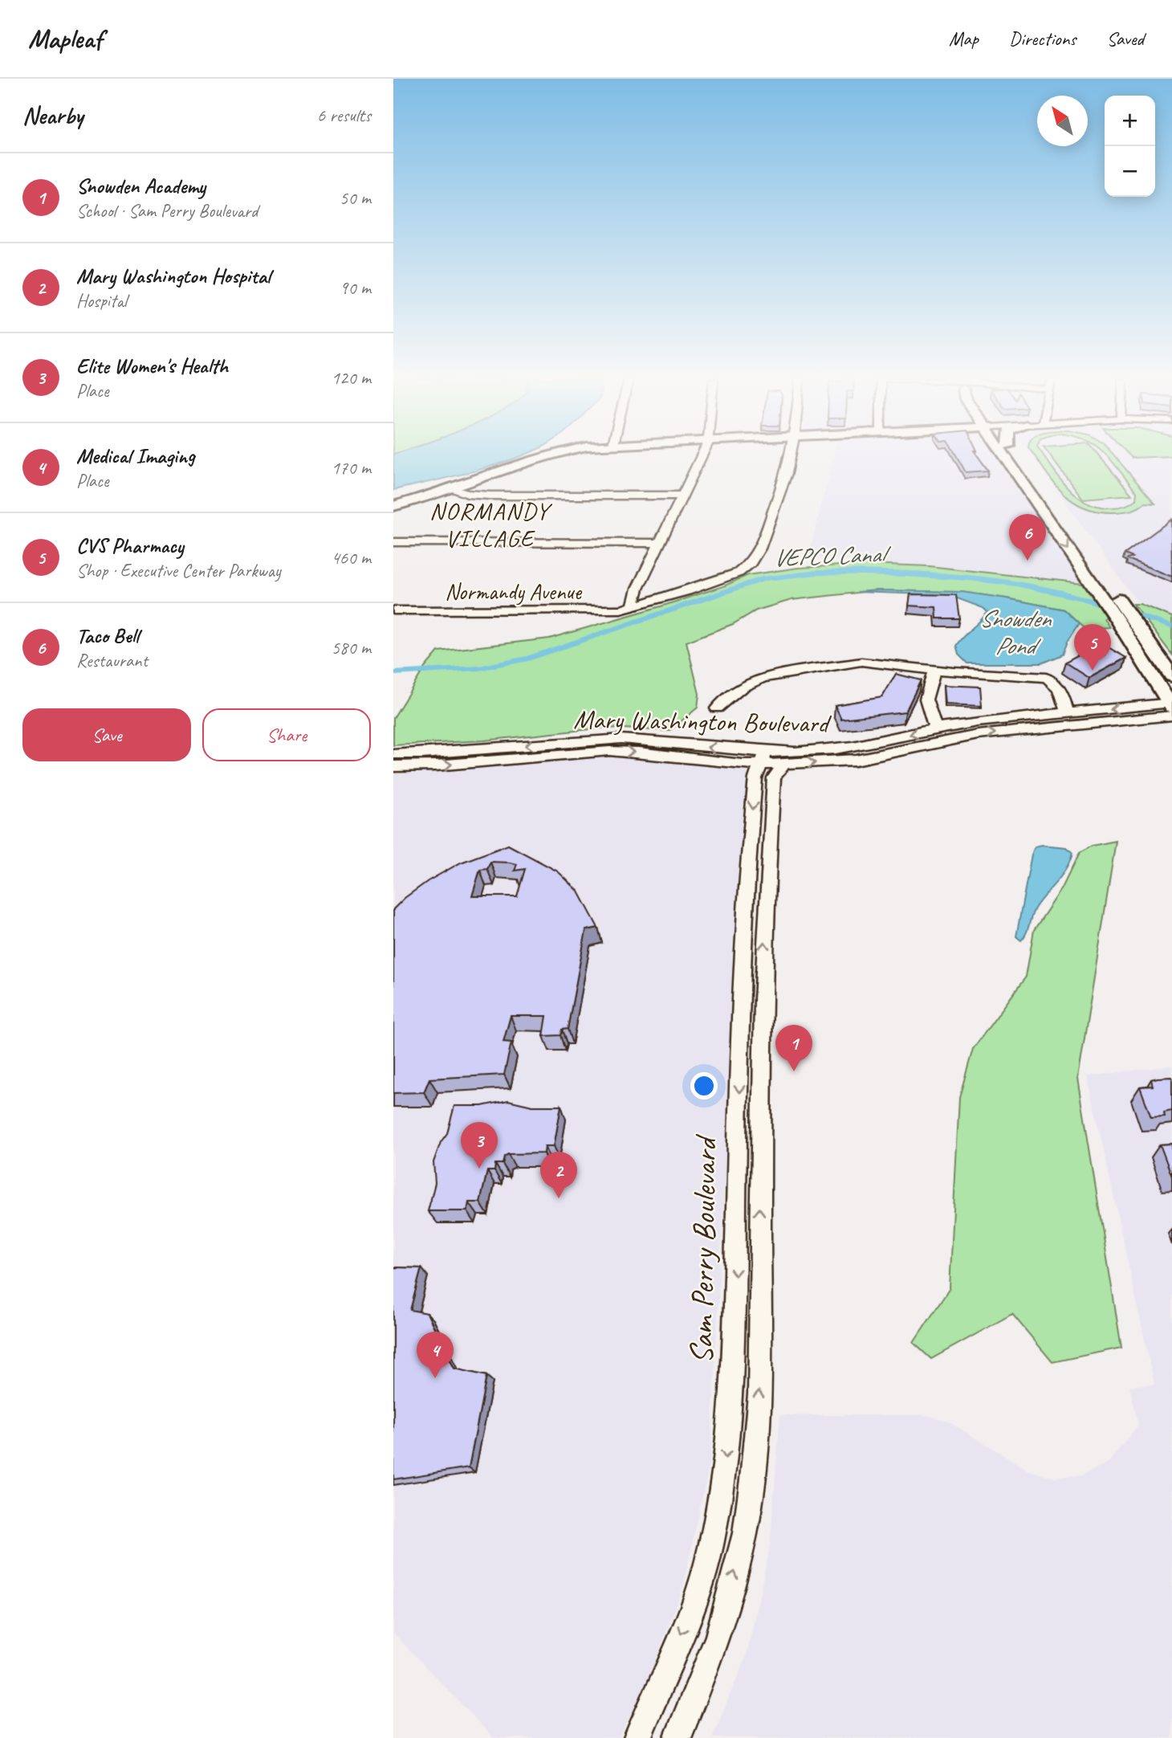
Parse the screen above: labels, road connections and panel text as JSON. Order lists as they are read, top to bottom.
{
  "streets": {
    "street": ["Normandy Avenue", "Mary Washington Boulevard", "Sam Perry Boulevard"]
  },
  "crossings": [
    ["Mary Washington Boulevard", "Sam Perry Boulevard"]
  ],
  "districts": ["NORMANDY VILLAGE"],
  "water": ["VEPCO Canal", "Snowden Pond"],
  "north": "top left",
  "page": {
    "header": "Mapleaf",
    "nav": ["Map", "Directions", "Saved"],
    "heading": ["Nearby", "6 results"],
    "map_buttons": ["+", "−"],
    "list": [
      {
        "mark": "1",
        "name": "Snowden Academy",
        "note": "School · Sam Perry Boulevard",
        "value": "50 m"
      },
      {
        "mark": "2",
        "name": "Mary Washington Hospital",
        "note": "Hospital",
        "value": "90 m"
      },
      {
        "mark": "3",
        "name": "Elite Women's Health",
        "note": "Place",
        "value": "120 m"
      },
      {
        "mark": "4",
        "name": "Medical Imaging",
        "note": "Place",
        "value": "170 m"
      },
      {
        "mark": "5",
        "name": "CVS Pharmacy",
        "note": "Shop · Executive Center Parkway",
        "value": "460 m"
      },
      {
        "mark": "6",
        "name": "Taco Bell",
        "note": "Restaurant",
        "value": "580 m"
      }
    ],
    "pins": [
      "6",
      "5",
      "1",
      "3",
      "2",
      "4"
    ],
    "buttons": ["Save", "Share"]
  }
}
